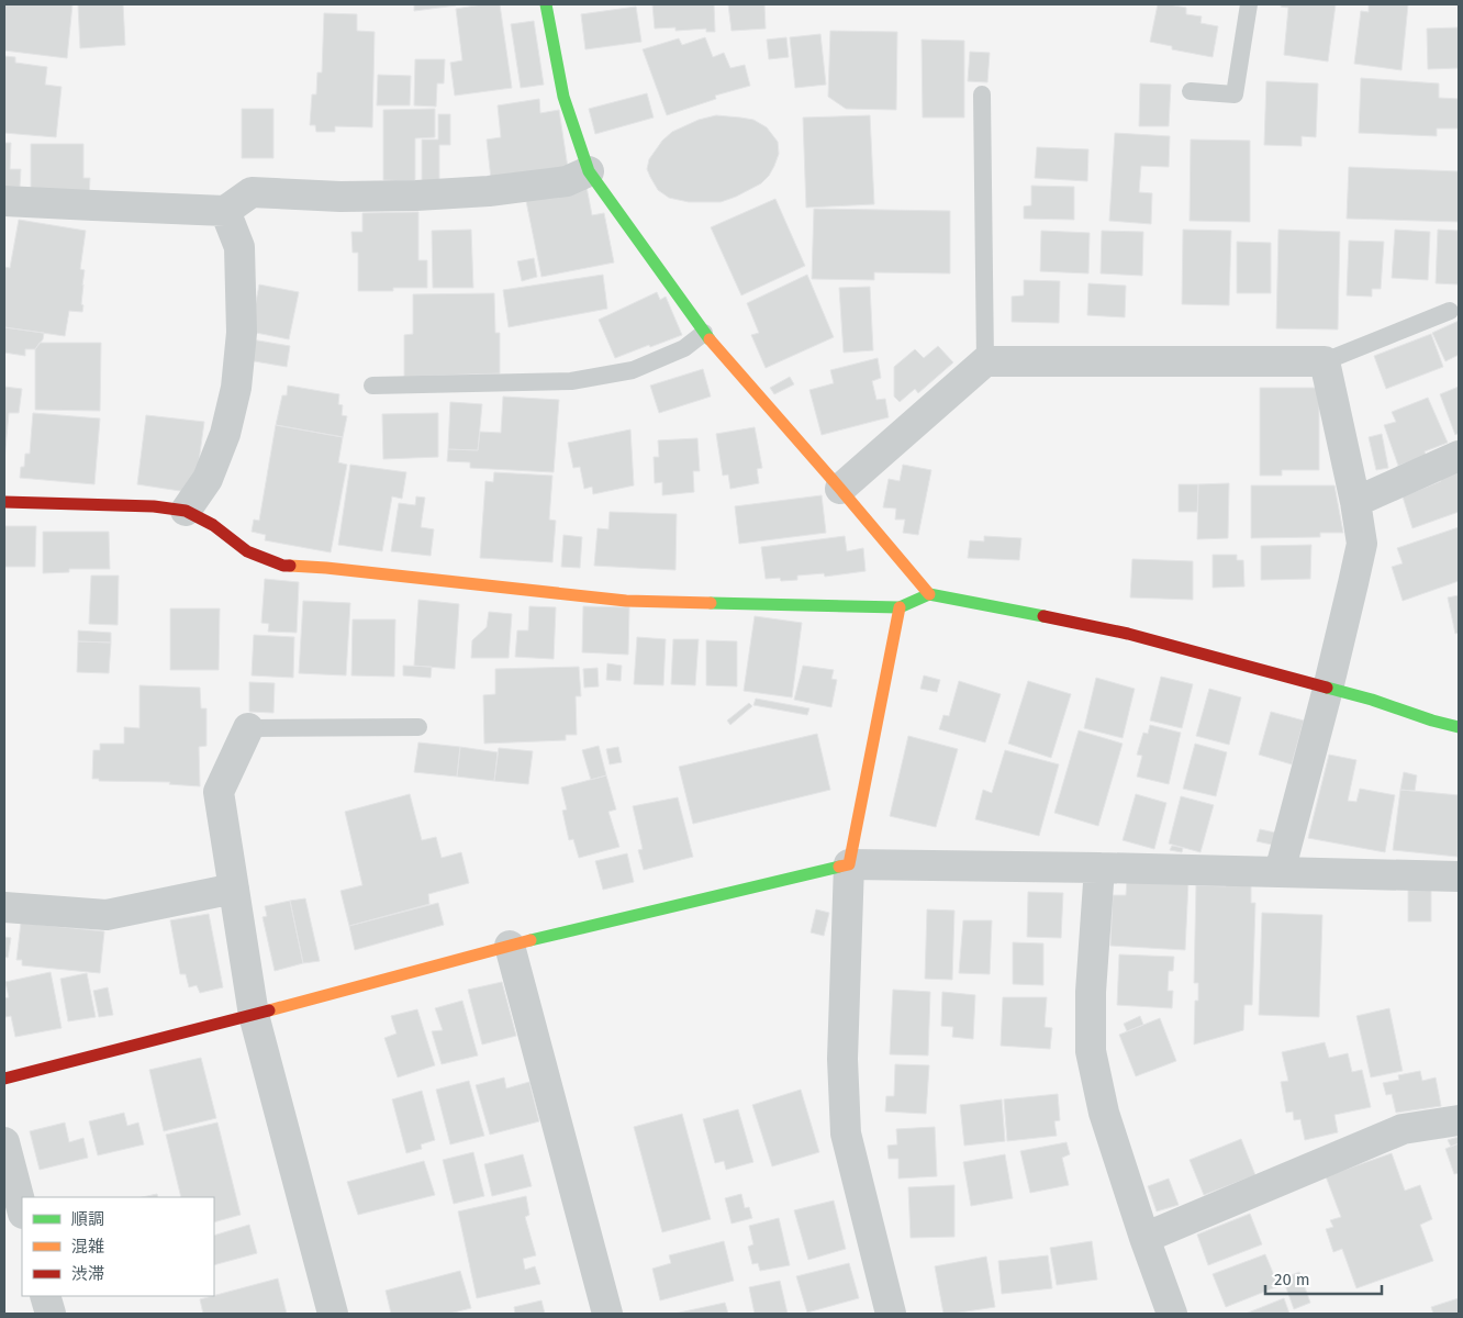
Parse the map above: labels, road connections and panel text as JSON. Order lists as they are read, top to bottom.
{
  "legend": ["順調", "混雑", "渋滞"],
  "scale_bar": "20 m"
}
